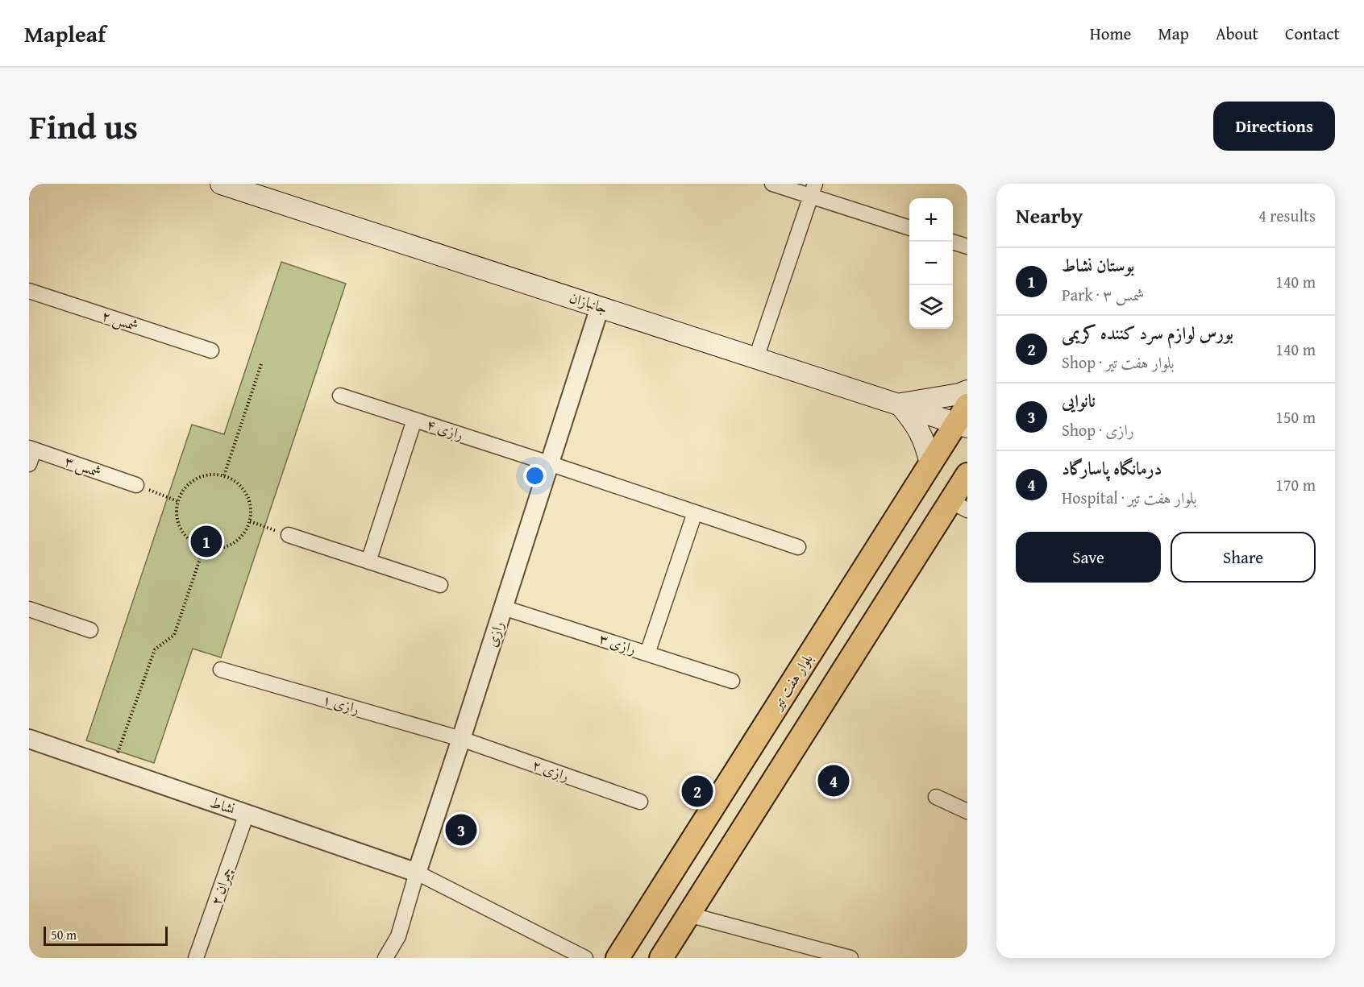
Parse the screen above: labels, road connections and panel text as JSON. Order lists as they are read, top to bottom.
{
  "streets": {
    "main road": ["جانبازان", "بلوار هفت تیر"],
    "street": [
      "شمس ۲",
      "رازی ۴",
      "شمس ۳",
      "رازی",
      "رازی ۳",
      "رازی ۱",
      "رازی ۲",
      "نشاط",
      "چمران ۲"
    ]
  },
  "crossings": [
    ["جانبازان", "رازی"],
    ["جانبازان", "بلوار هفت تیر"],
    ["رازی ۴", "رازی"],
    ["رازی", "رازی ۳"],
    ["رازی", "رازی ۱"],
    ["رازی", "رازی ۲"],
    ["رازی", "نشاط"],
    ["رازی ۱", "رازی ۲"],
    ["نشاط", "چمران ۲"]
  ],
  "scale_bar": "50 m",
  "page": {
    "header": "Mapleaf",
    "nav": [
      "Home",
      "Map",
      "About",
      "Contact"
    ],
    "title": "Find us",
    "buttons": [
      "Directions",
      ["Save", "Share"]
    ],
    "heading": ["Nearby", "4 results"],
    "map_buttons": ["+", "−"],
    "list": [
      {
        "mark": "1",
        "name": "بوستان نشاط",
        "note": "Park · شمس ۳",
        "value": "140 m"
      },
      {
        "mark": "2",
        "name": "بورس لوازم سرد کننده کریمی",
        "note": "Shop · بلوار هفت تیر",
        "value": "140 m"
      },
      {
        "mark": "3",
        "name": "نانوایی",
        "note": "Shop · رازی",
        "value": "150 m"
      },
      {
        "mark": "4",
        "name": "درمانگاه پاسارگاد",
        "note": "Hospital · بلوار هفت تیر",
        "value": "170 m"
      }
    ],
    "pins": [
      "1",
      "4",
      "2",
      "3"
    ],
    "scale": "50 m"
  }
}
